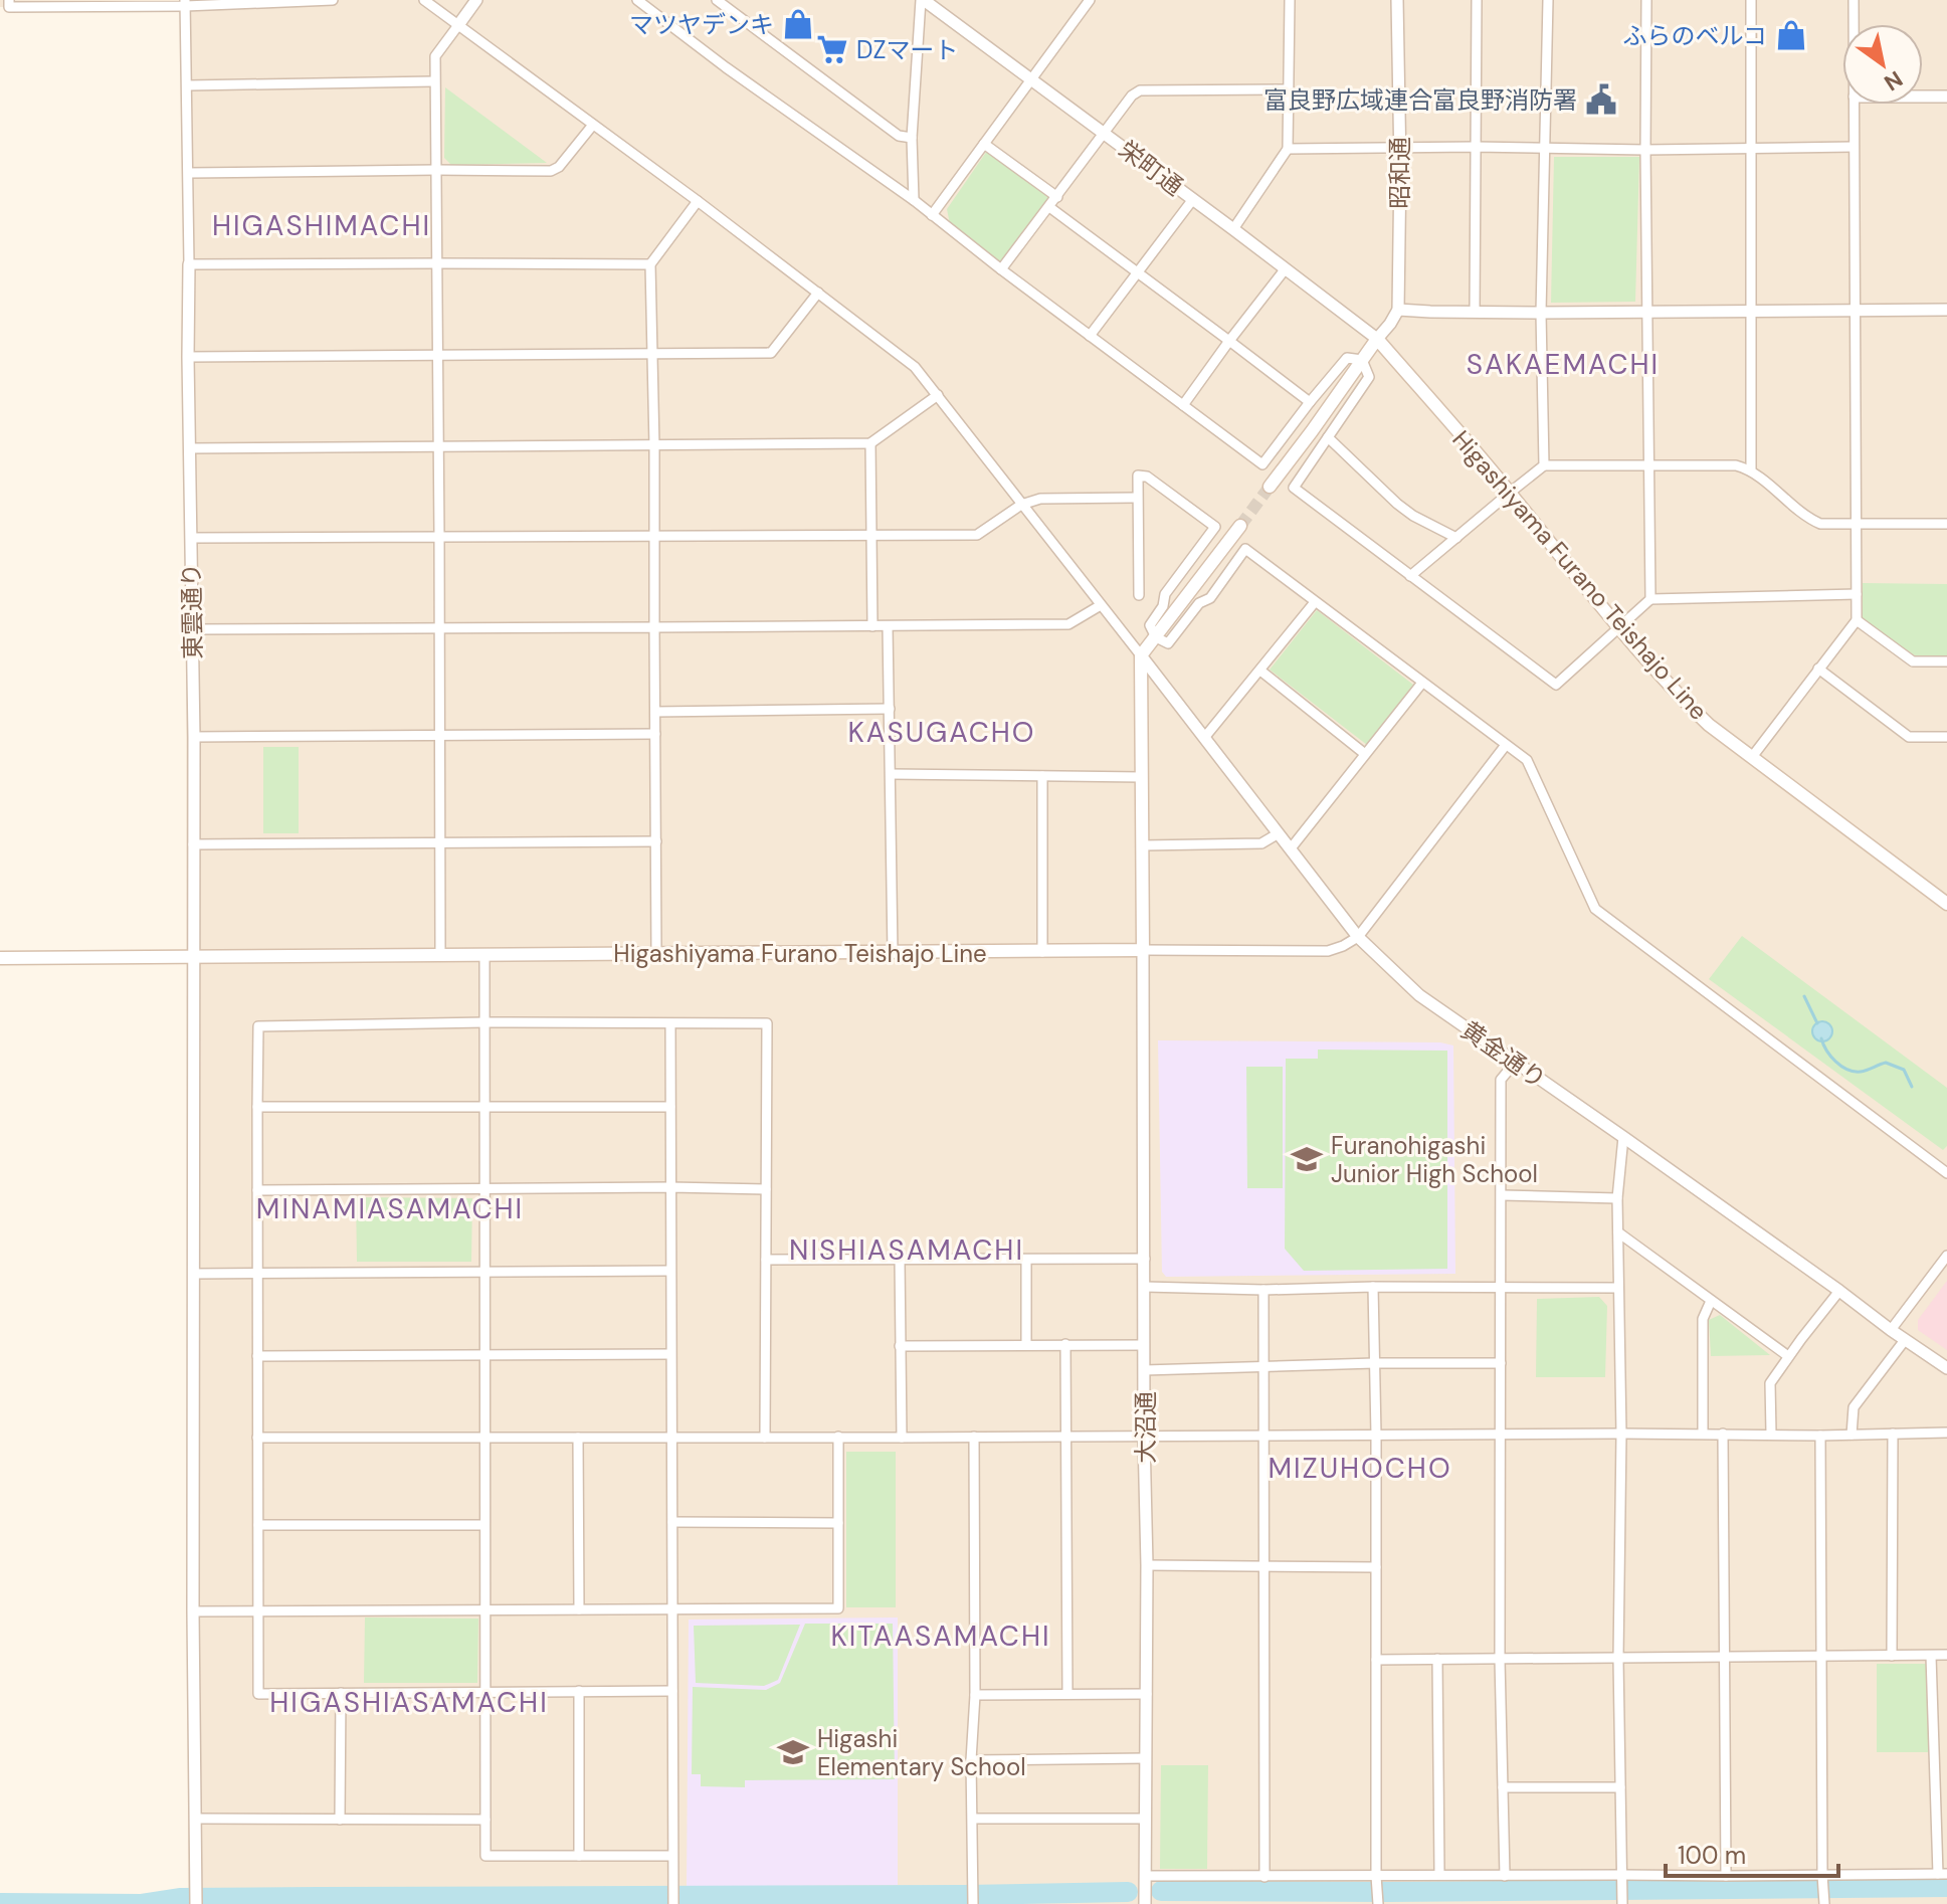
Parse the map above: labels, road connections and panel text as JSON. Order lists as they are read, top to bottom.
{
  "streets": {
    "main road": ["Higashiyama Furano Teishajo Line"],
    "street": [
      "栄町通",
      "昭和通",
      "東雲通り",
      "黄金通り",
      "大沼通"
    ]
  },
  "crossings": [
    ["栄町通", "Higashiyama Furano Teishajo Line"],
    ["Higashiyama Furano Teishajo Line", "東雲通り"],
    ["Higashiyama Furano Teishajo Line", "大沼通"]
  ],
  "districts": [
    "HIGASHIMACHI",
    "SAKAEMACHI",
    "KASUGACHO",
    "MINAMIASAMACHI",
    "NISHIASAMACHI",
    "MIZUHOCHO",
    "KITAASAMACHI",
    "HIGASHIASAMACHI"
  ],
  "places": {
    "shop": ["マツヤデンキ", "ふらのベルコ"],
    "supermarket": ["DZマート"],
    "public building": ["富良野広域連合富良野消防署"],
    "school or university": ["Furanohigashi Junior High School", "Higashi Elementary School"]
  },
  "scale_bar": "100 m",
  "north": "bottom right"
}
